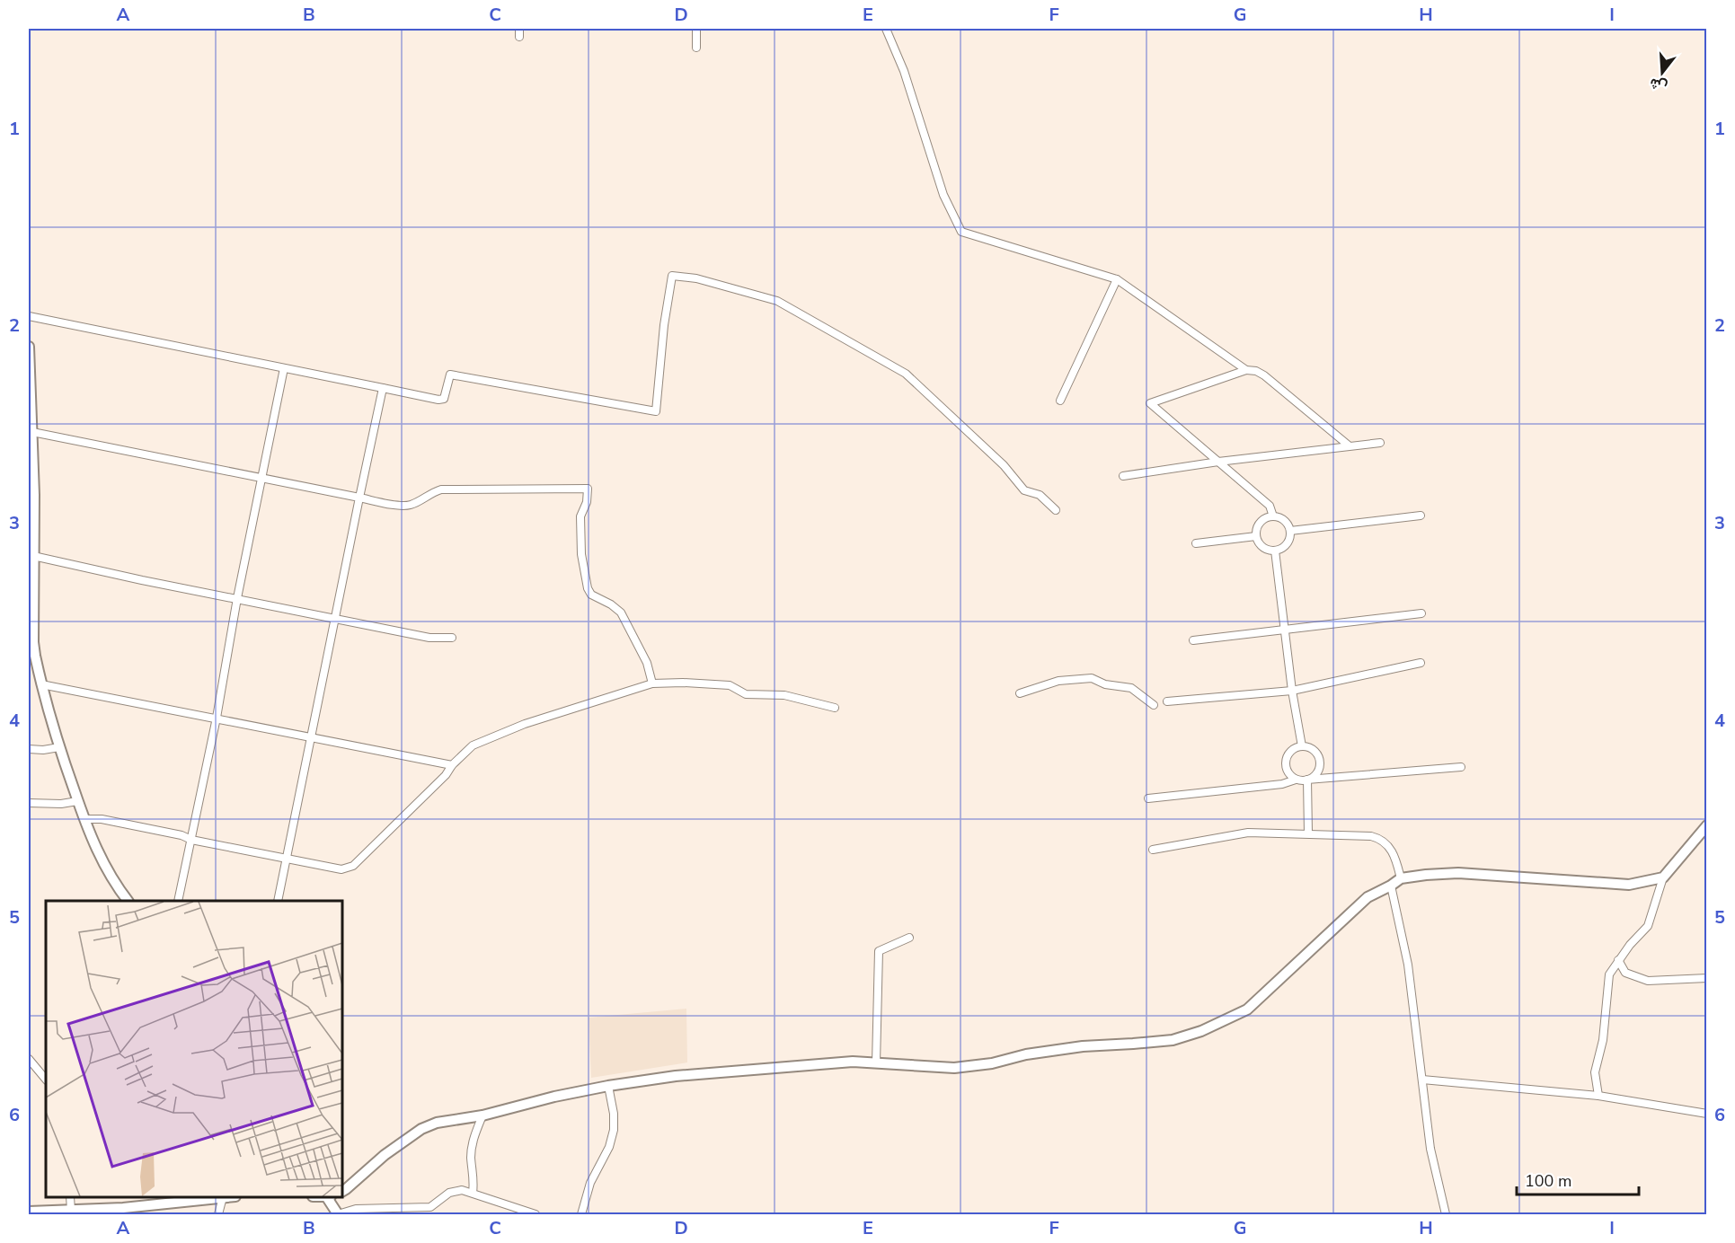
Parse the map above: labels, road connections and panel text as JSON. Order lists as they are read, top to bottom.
{
  "scale_bar": "100 m",
  "north": "bottom",
  "grid": {
    "columns": [
      "A",
      "B",
      "C",
      "D",
      "E",
      "F",
      "G",
      "H",
      "I"
    ],
    "rows": [
      "1",
      "2",
      "3",
      "4",
      "5",
      "6"
    ]
  }
}
